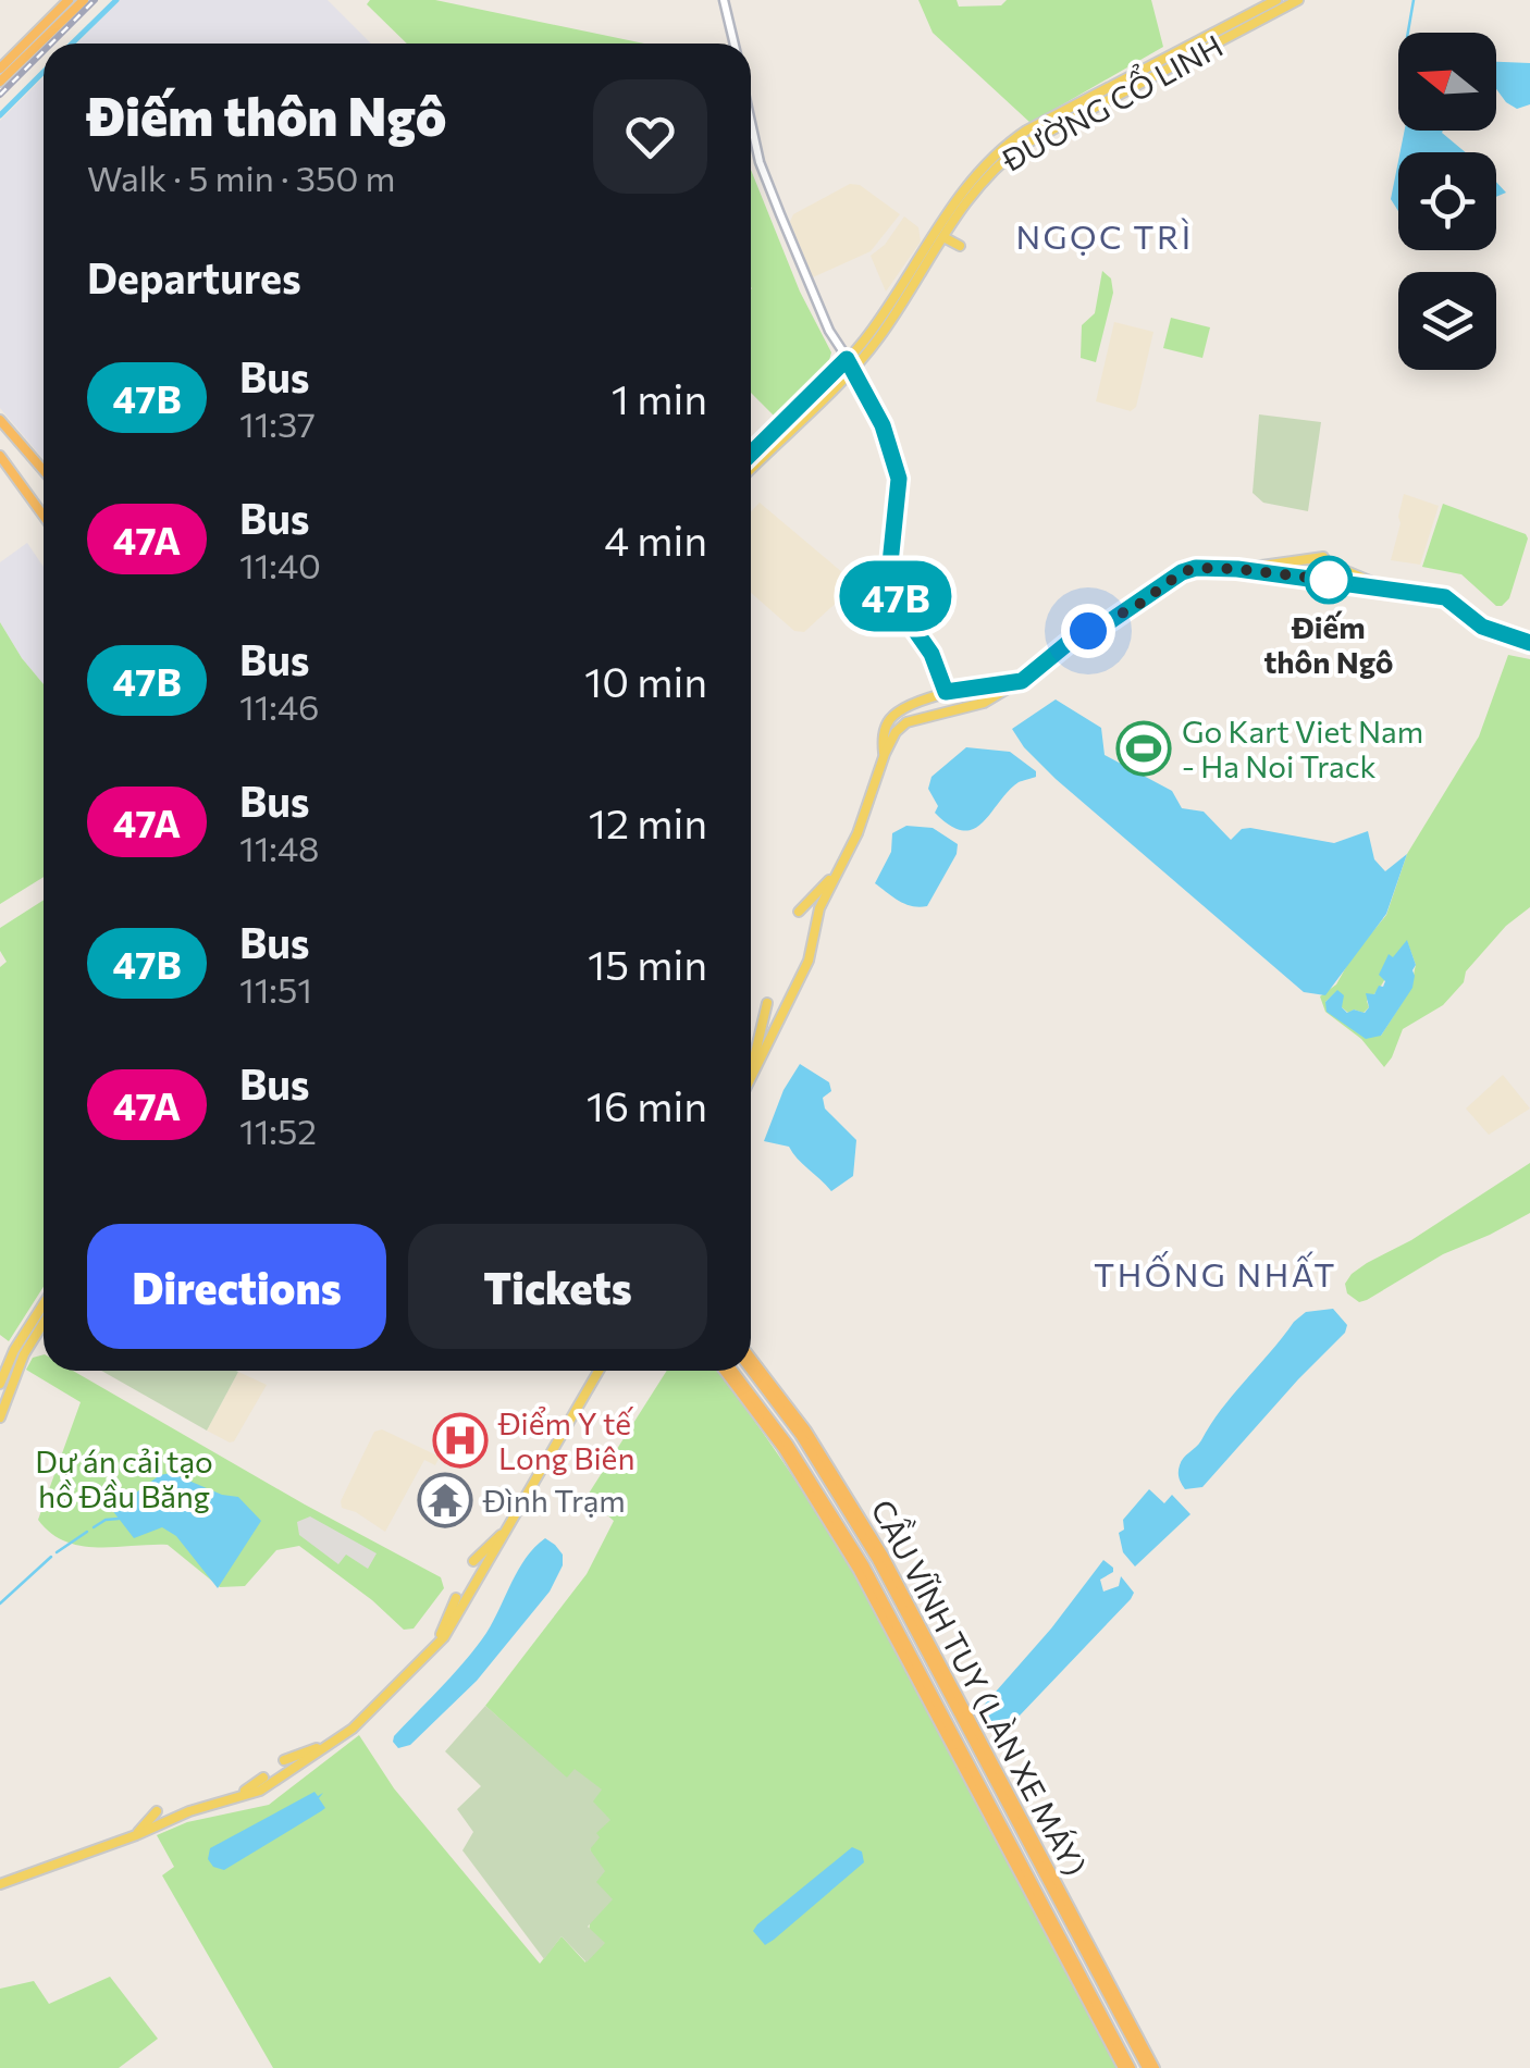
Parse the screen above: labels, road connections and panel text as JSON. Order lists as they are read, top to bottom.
{
  "streets": {
    "highway": ["CẦU VĨNH TUY (LÀN XE MÁY)"],
    "main road": ["ĐƯỜNG CỔ LINH"]
  },
  "districts": ["NGỌC TRÌ", "THỐNG NHẤT"],
  "parks": ["Dự án cải tạo hồ Đầu Băng"],
  "places": {
    "other": ["Điếm thôn Ngô"],
    "sports": ["Go Kart Viet Nam - Ha Noi Track"],
    "hospital": ["Điểm Y tế Long Biên"],
    "temple": ["Đình Trạm"]
  },
  "lines": ["bus line 47B"],
  "north": "left",
  "page": {
    "on_map": "47B",
    "heading": [
      ["Điếm thôn Ngô", "Walk · 5 min · 350 m"],
      "Departures"
    ],
    "list": [
      {
        "mark": "47B",
        "name": "Bus",
        "note": "11:37",
        "value": "1 min"
      },
      {
        "mark": "47A",
        "name": "Bus",
        "note": "11:40",
        "value": "4 min"
      },
      {
        "mark": "47B",
        "name": "Bus",
        "note": "11:46",
        "value": "10 min"
      },
      {
        "mark": "47A",
        "name": "Bus",
        "note": "11:48",
        "value": "12 min"
      },
      {
        "mark": "47B",
        "name": "Bus",
        "note": "11:51",
        "value": "15 min"
      },
      {
        "mark": "47A",
        "name": "Bus",
        "note": "11:52",
        "value": "16 min"
      }
    ],
    "buttons": ["Directions", "Tickets"]
  }
}
